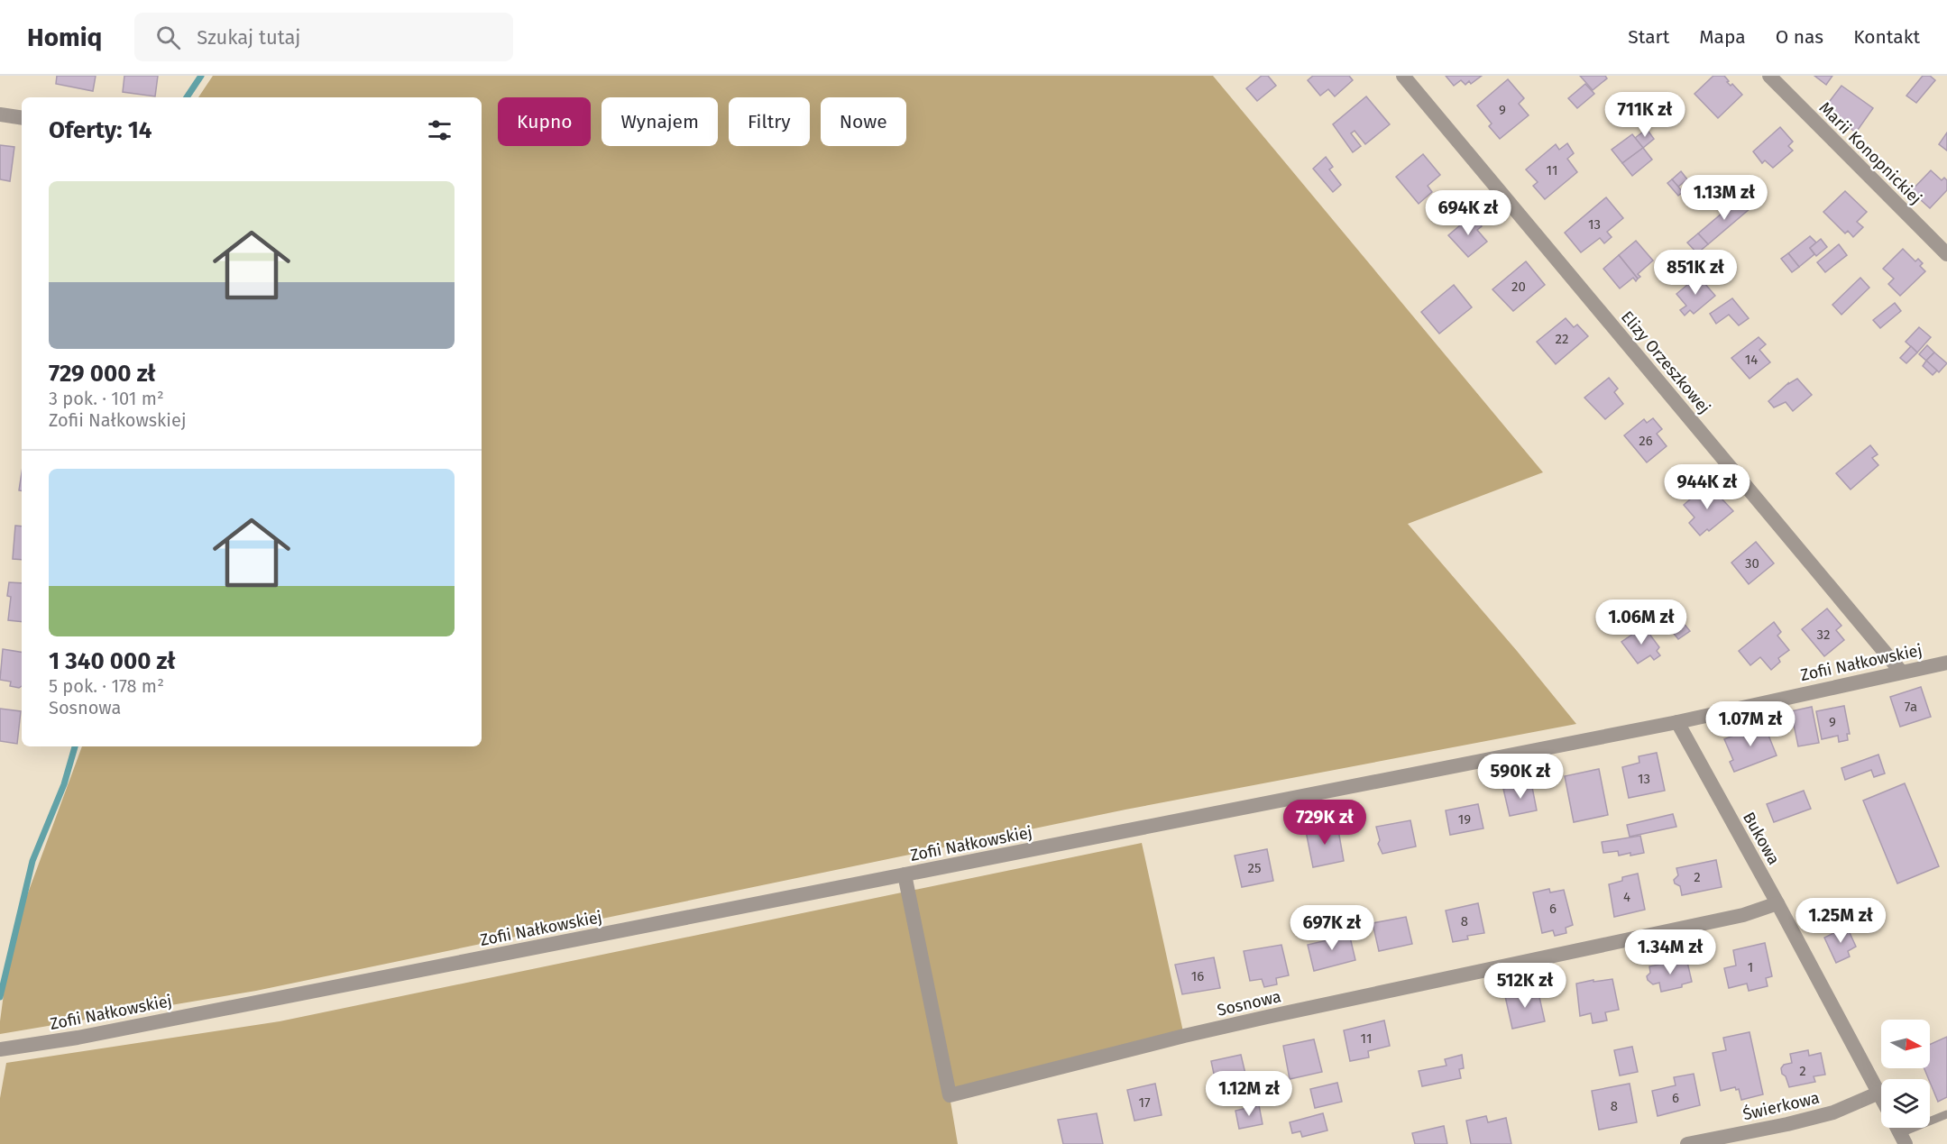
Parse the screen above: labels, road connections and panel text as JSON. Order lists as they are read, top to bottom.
{
  "streets": {
    "street": [
      "Marii Konopnickiej",
      "Elizy Orzeszkowej",
      "Zofii Nałkowskiej",
      "Bukowa",
      "Sosnowa",
      "Świerkowa"
    ]
  },
  "crossings": [
    ["Elizy Orzeszkowej", "Zofii Nałkowskiej"],
    ["Zofii Nałkowskiej", "Bukowa"],
    ["Zofii Nałkowskiej", "Sosnowa"],
    ["Bukowa", "Sosnowa"],
    ["Bukowa", "Świerkowa"]
  ],
  "house_numbers": [
    "9",
    "11",
    "13",
    "20",
    "22",
    "14",
    "26",
    "30",
    "32",
    "7a",
    "9",
    "13",
    "19",
    "25",
    "2",
    "4",
    "6",
    "8",
    "1",
    "16",
    "11",
    "2",
    "6",
    "17",
    "8"
  ],
  "north": "right",
  "page": {
    "header": "Homiq",
    "search": "Szukaj tutaj",
    "nav": [
      "Start",
      "Mapa",
      "O nas",
      "Kontakt"
    ],
    "price": [
      "711K zł",
      "1.13M zł",
      "694K zł",
      "851K zł",
      "944K zł",
      "1.06M zł",
      "1.07M zł",
      "590K zł",
      "729K zł",
      "1.25M zł",
      "697K zł",
      "1.34M zł",
      "512K zł",
      "1.12M zł"
    ],
    "chip": [
      "Kupno",
      "Wynajem",
      "Filtry",
      "Nowe"
    ],
    "heading": "Oferty: 14",
    "list": [
      {
        "name": "729 000 zł",
        "note": "3 pok. · 101 m² · Zofii Nałkowskiej"
      },
      {
        "name": "1 340 000 zł",
        "note": "5 pok. · 178 m² · Sosnowa"
      }
    ]
  }
}
